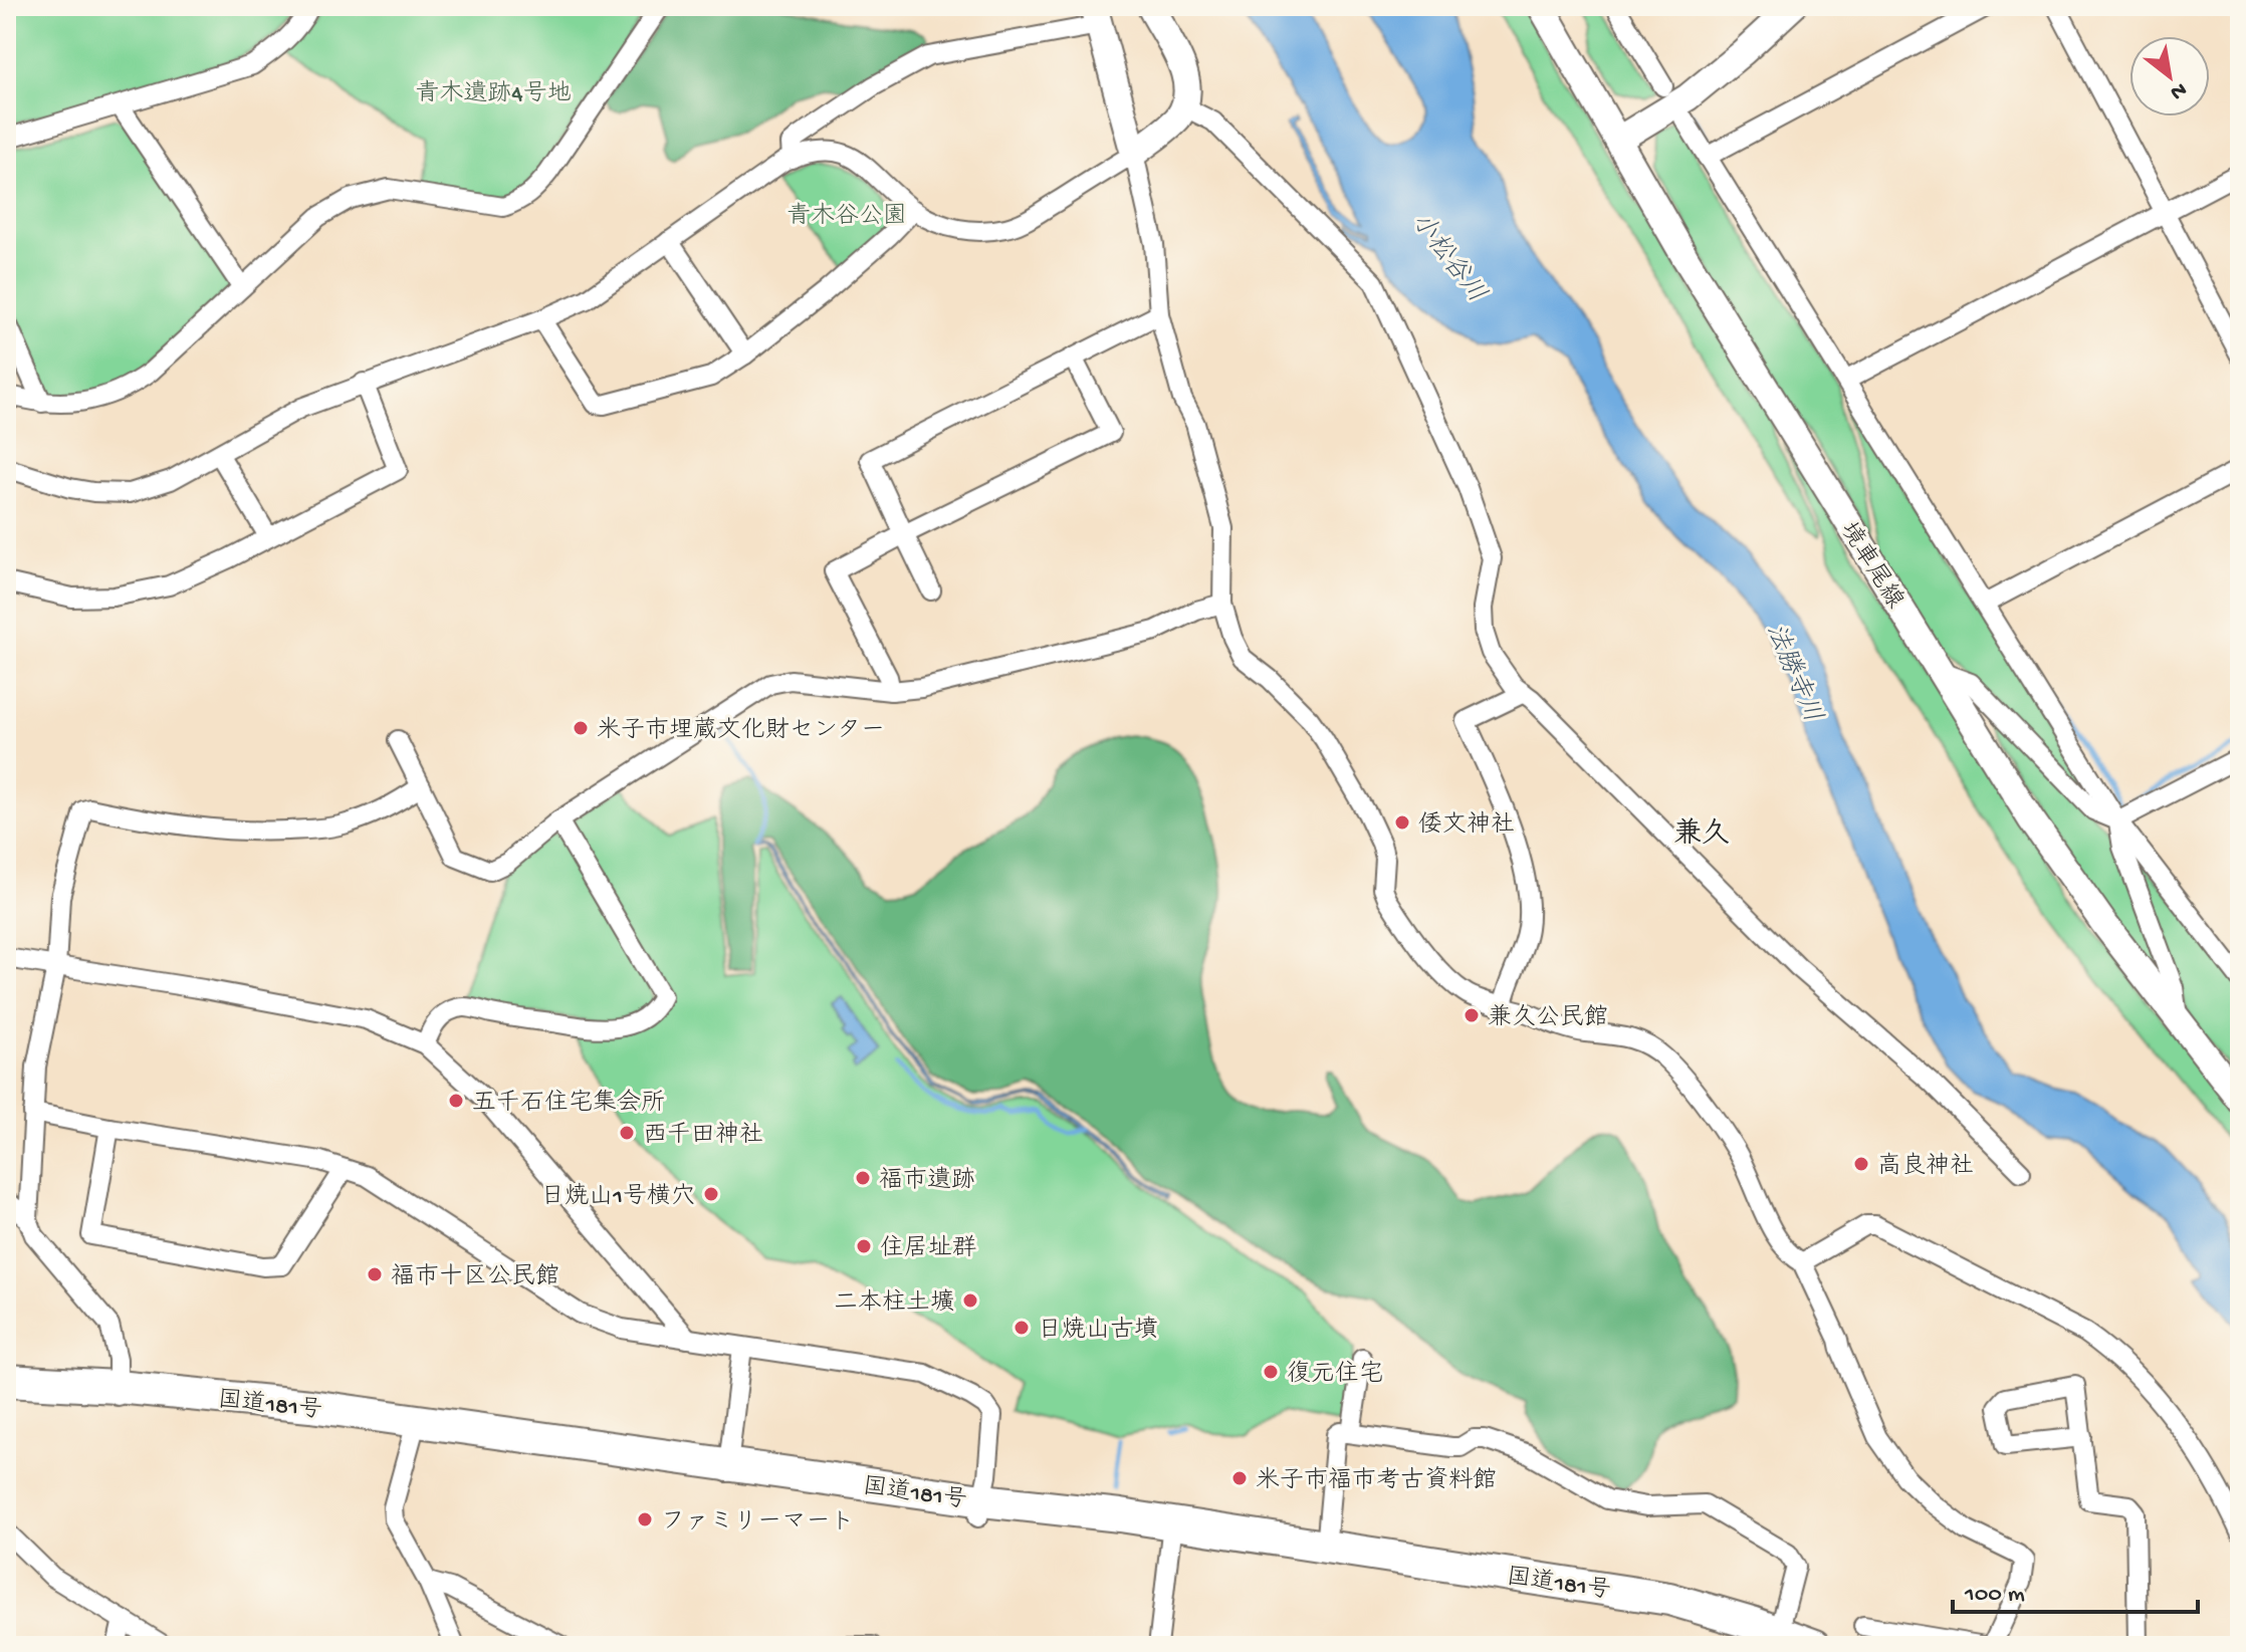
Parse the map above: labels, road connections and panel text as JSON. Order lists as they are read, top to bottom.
{
  "streets": {
    "highway": ["国道181号"],
    "main road": ["境車尾線"]
  },
  "districts": ["兼久"],
  "water": ["小松谷川", "法勝寺川"],
  "parks": ["青木遺跡4号地", "青木谷公園"],
  "places": [
    "米子市埋蔵文化財センター",
    "倭文神社",
    "兼久公民館",
    "五千石住宅集会所",
    "西千田神社",
    "高良神社",
    "福市遺跡",
    "日焼山1号横穴",
    "住居址群",
    "福市十区公民館",
    "二本柱土壙",
    "日焼山古墳",
    "復元住宅",
    "米子市福市考古資料館",
    "ファミリーマート"
  ],
  "scale_bar": "100 m",
  "north": "bottom right"
}
